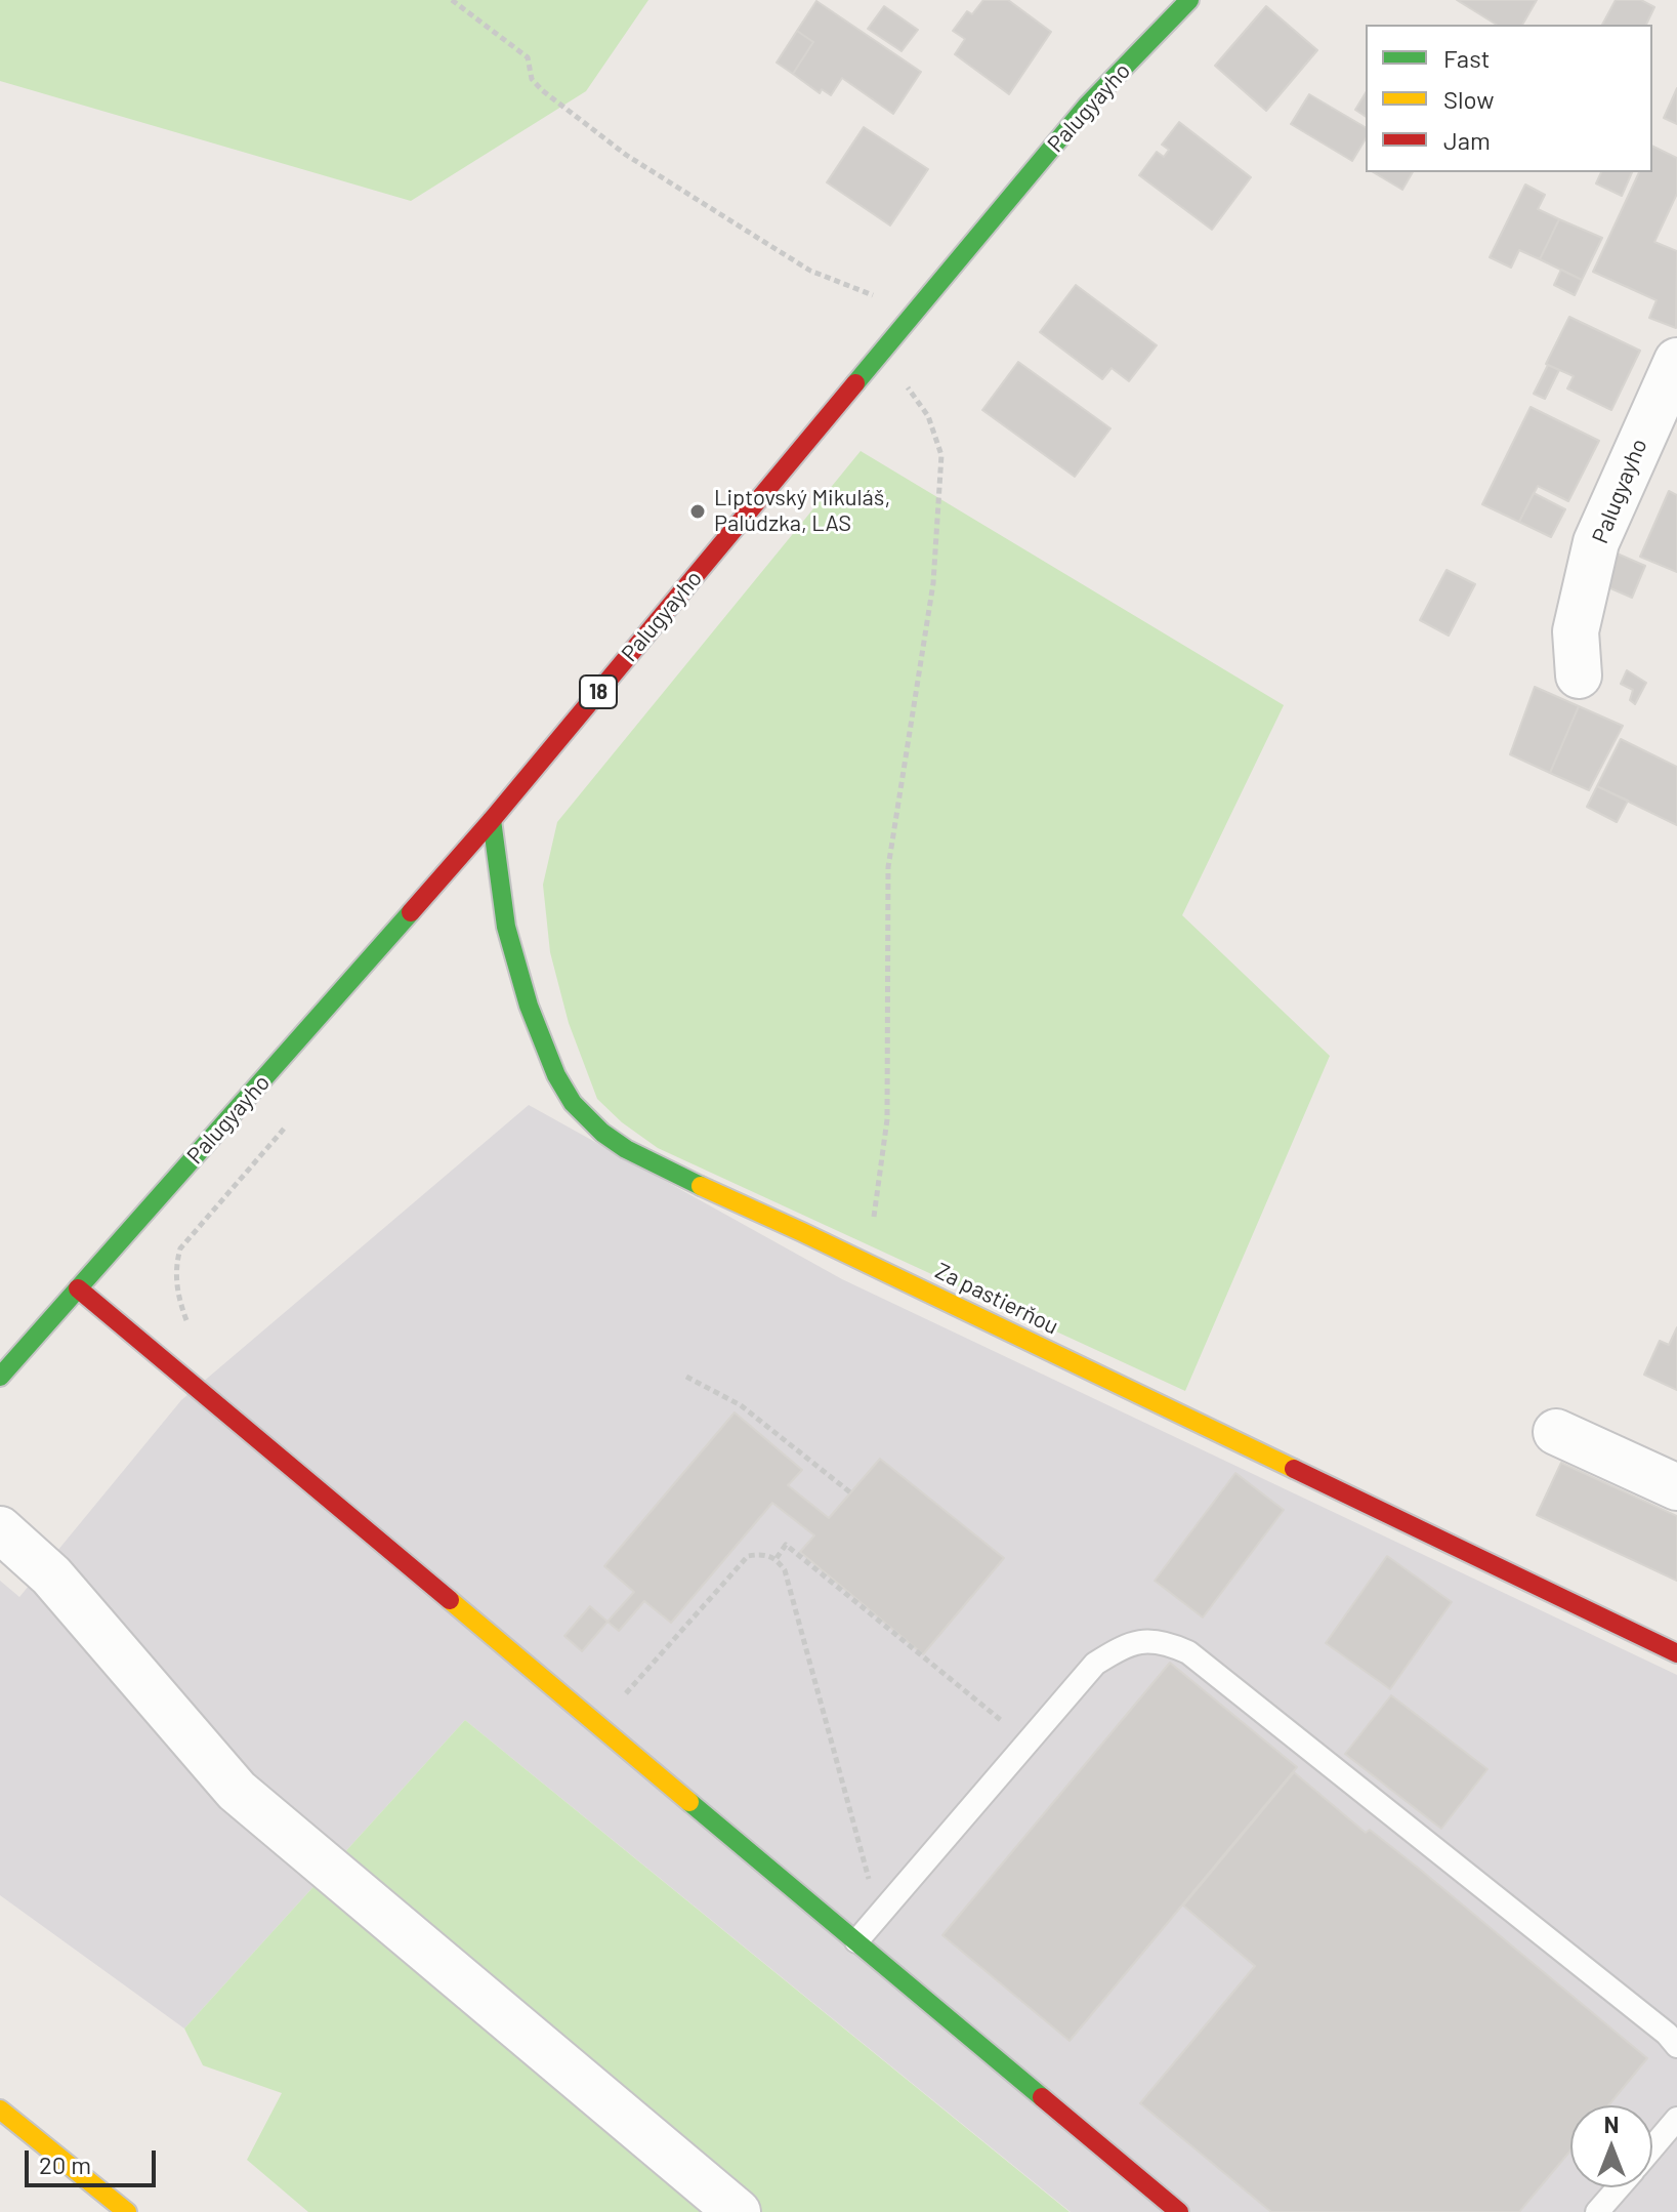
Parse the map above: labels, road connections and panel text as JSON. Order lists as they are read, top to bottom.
{
  "streets": {
    "main road": ["Palugyayho", "18", "Za pastierňou"]
  },
  "crossings": [
    ["Palugyayho", "Za pastierňou"]
  ],
  "places": ["Liptovský Mikuláš, Palúdzka, LAS"],
  "legend": ["Fast", "Slow", "Jam"],
  "scale_bar": "20 m",
  "north": "top"
}
